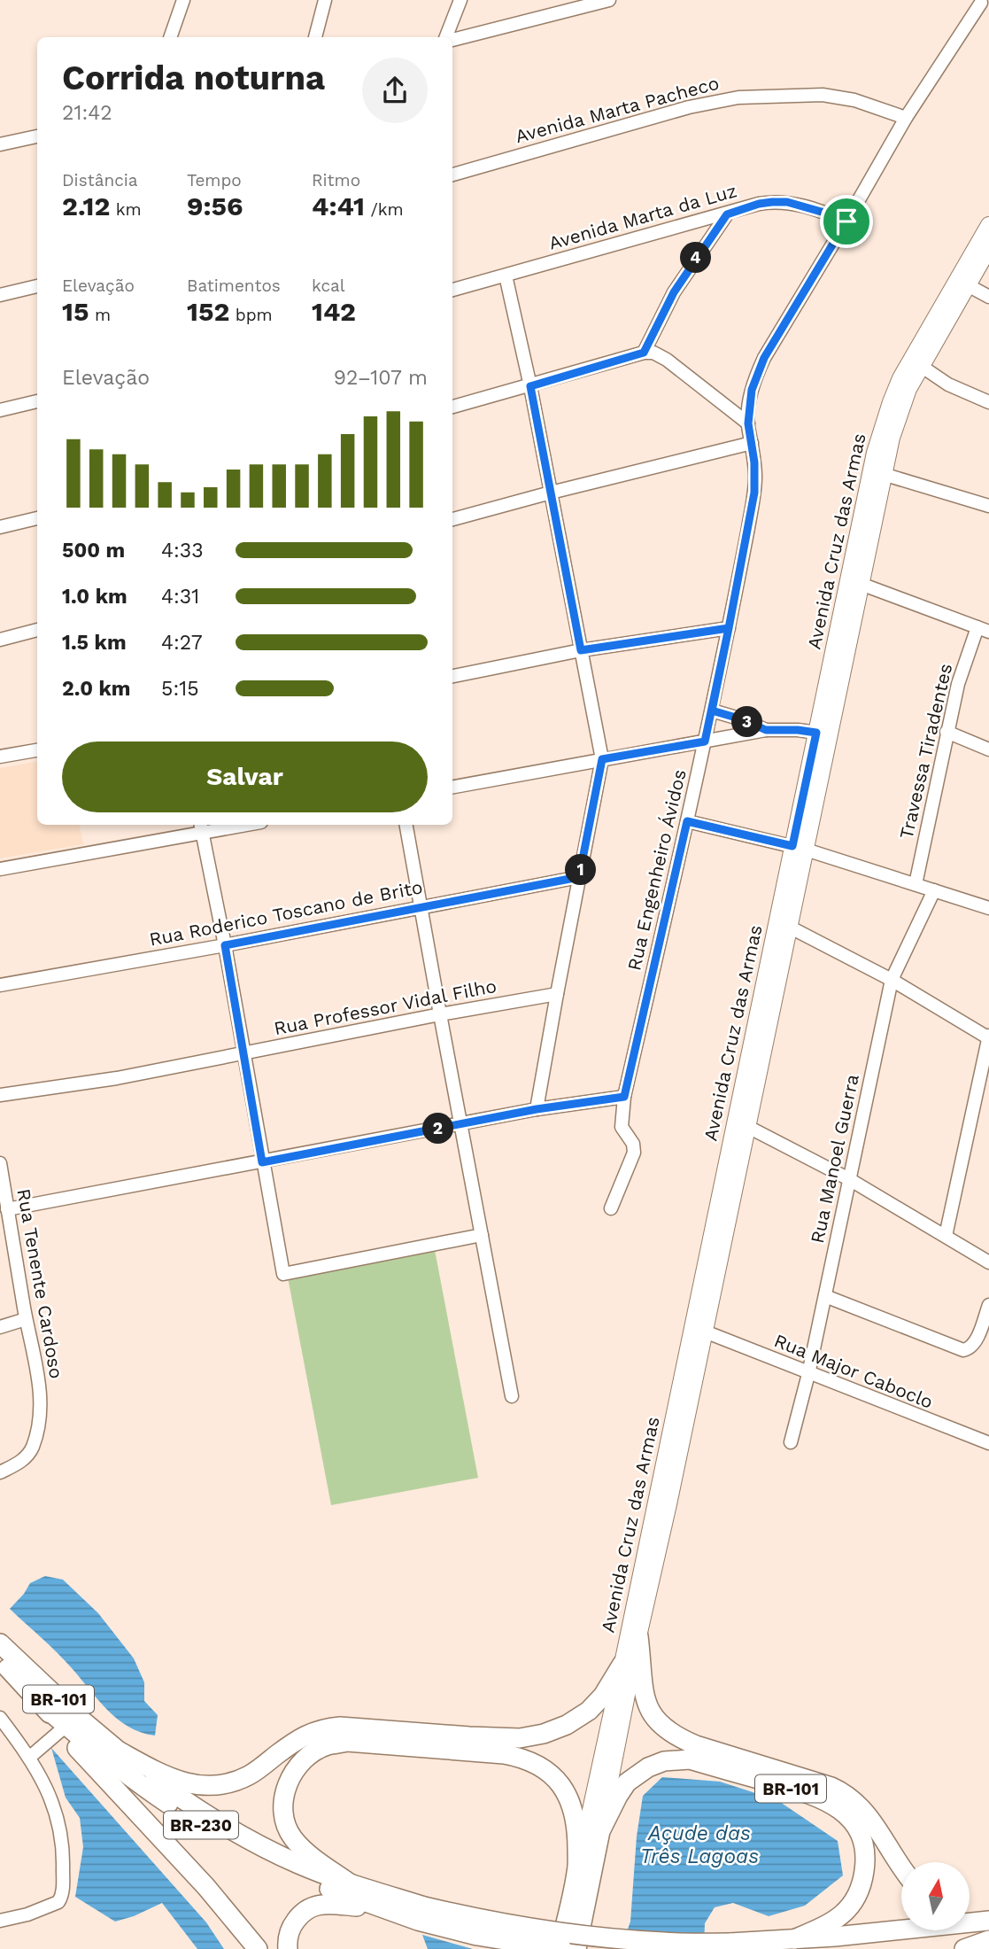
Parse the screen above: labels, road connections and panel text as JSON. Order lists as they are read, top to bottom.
{
  "streets": {
    "highway": ["BR-101", "BR-230"],
    "main road": ["Avenida Cruz das Armas"],
    "street": [
      "Avenida Marta Pacheco",
      "Avenida Marta da Luz",
      "Travessa Tiradentes",
      "Rua Engenheiro Ávidos",
      "Rua Roderico Toscano de Brito",
      "Rua Professor Vidal Filho",
      "Rua Manoel Guerra",
      "Rua Tenente Cardoso",
      "Rua Major Caboclo"
    ]
  },
  "crossings": [
    ["Avenida Marta Pacheco", "Rua Engenheiro Ávidos"],
    ["Avenida Marta da Luz", "Rua Engenheiro Ávidos"],
    ["Avenida Cruz das Armas", "Rua Major Caboclo"],
    ["Avenida Cruz das Armas", "BR-101"],
    ["Rua Manoel Guerra", "Rua Major Caboclo"],
    ["BR-101", "BR-230"]
  ],
  "water": ["Açude das Três Lagoas"],
  "north": "top",
  "page": {
    "heading": ["Corrida noturna", "21:42"],
    "stats": [
      ["Distância", "2.12 km"],
      ["Tempo", "9:56"],
      ["Ritmo", "4:41 /km"],
      ["Elevação", "15 m"],
      ["Batimentos", "152 bpm"],
      ["kcal", "142"]
    ],
    "pins": [
      "4",
      "3",
      "1",
      "2"
    ],
    "chart": ["Elevação", "92–107 m"],
    "list": [
      {
        "name": "500 m",
        "note": "4:33"
      },
      {
        "name": "1.0 km",
        "note": "4:31"
      },
      {
        "name": "1.5 km",
        "note": "4:27"
      },
      {
        "name": "2.0 km",
        "note": "5:15"
      }
    ],
    "buttons": "Salvar"
  }
}
